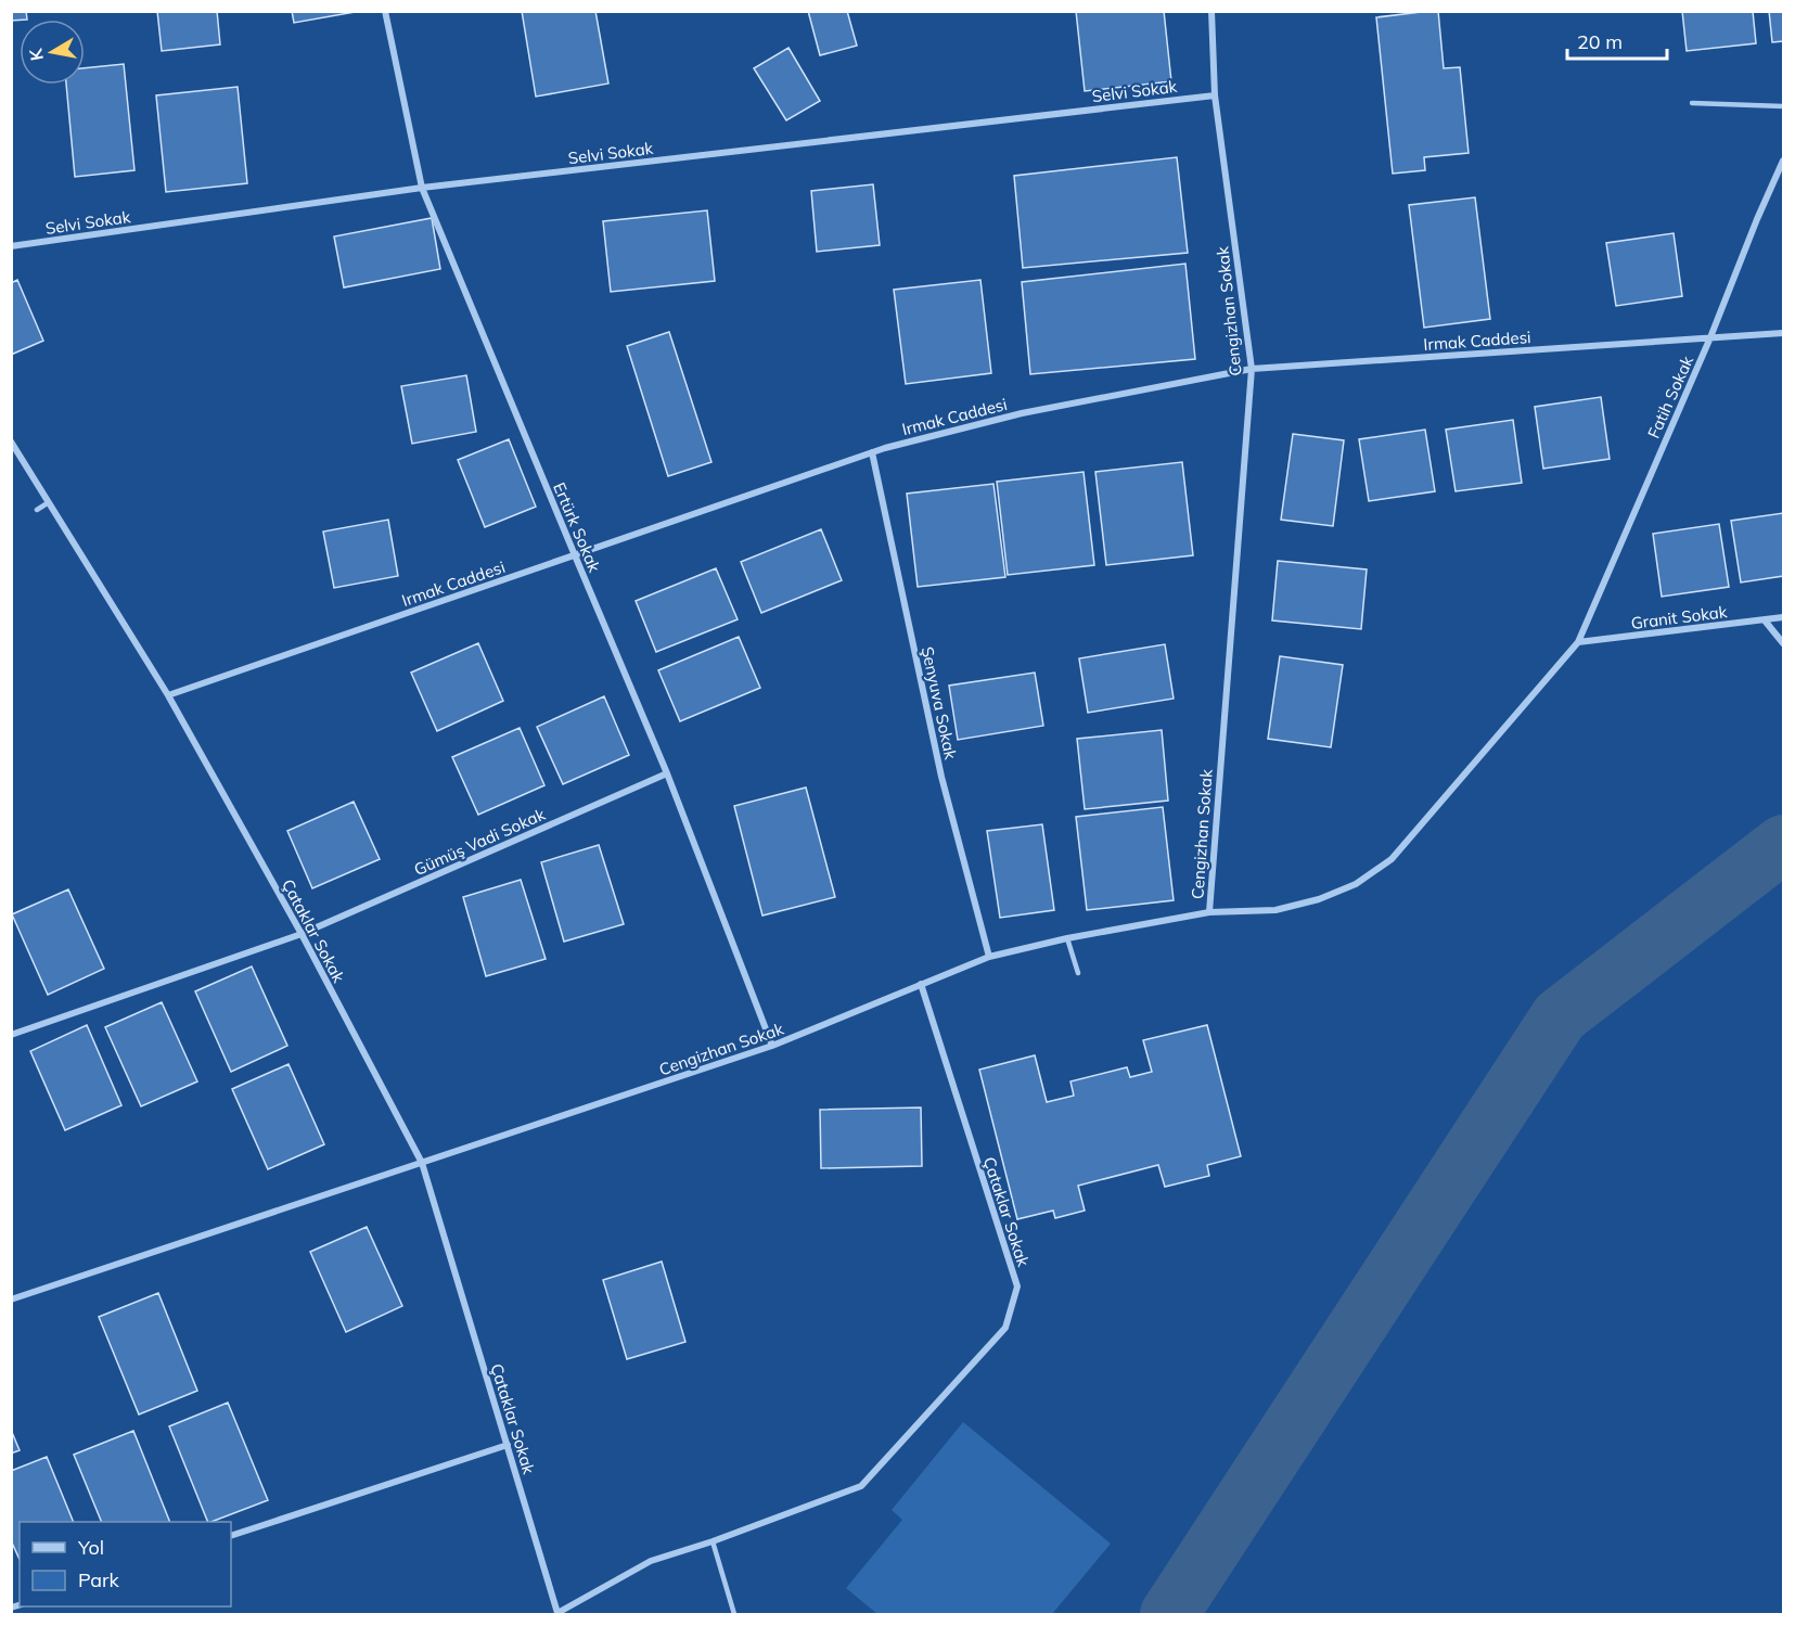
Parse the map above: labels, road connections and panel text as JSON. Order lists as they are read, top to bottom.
{
  "streets": {
    "street": [
      "Selvi Sokak",
      "Cengizhan Sokak",
      "Irmak Caddesi",
      "Fatih Sokak",
      "Ertürk Sokak",
      "Granit Sokak",
      "Şenyuva Sokak",
      "Gümüş Vadi Sokak",
      "Çataklar Sokak"
    ]
  },
  "crossings": [
    ["Selvi Sokak", "Cengizhan Sokak"],
    ["Selvi Sokak", "Ertürk Sokak"],
    ["Cengizhan Sokak", "Irmak Caddesi"],
    ["Cengizhan Sokak", "Fatih Sokak"],
    ["Cengizhan Sokak", "Ertürk Sokak"],
    ["Cengizhan Sokak", "Şenyuva Sokak"],
    ["Cengizhan Sokak", "Çataklar Sokak"],
    ["Irmak Caddesi", "Fatih Sokak"],
    ["Irmak Caddesi", "Ertürk Sokak"],
    ["Irmak Caddesi", "Şenyuva Sokak"],
    ["Irmak Caddesi", "Çataklar Sokak"],
    ["Fatih Sokak", "Granit Sokak"],
    ["Ertürk Sokak", "Gümüş Vadi Sokak"],
    ["Gümüş Vadi Sokak", "Çataklar Sokak"]
  ],
  "legend": ["Yol", "Park"],
  "scale_bar": "20 m",
  "north": "left"
}
